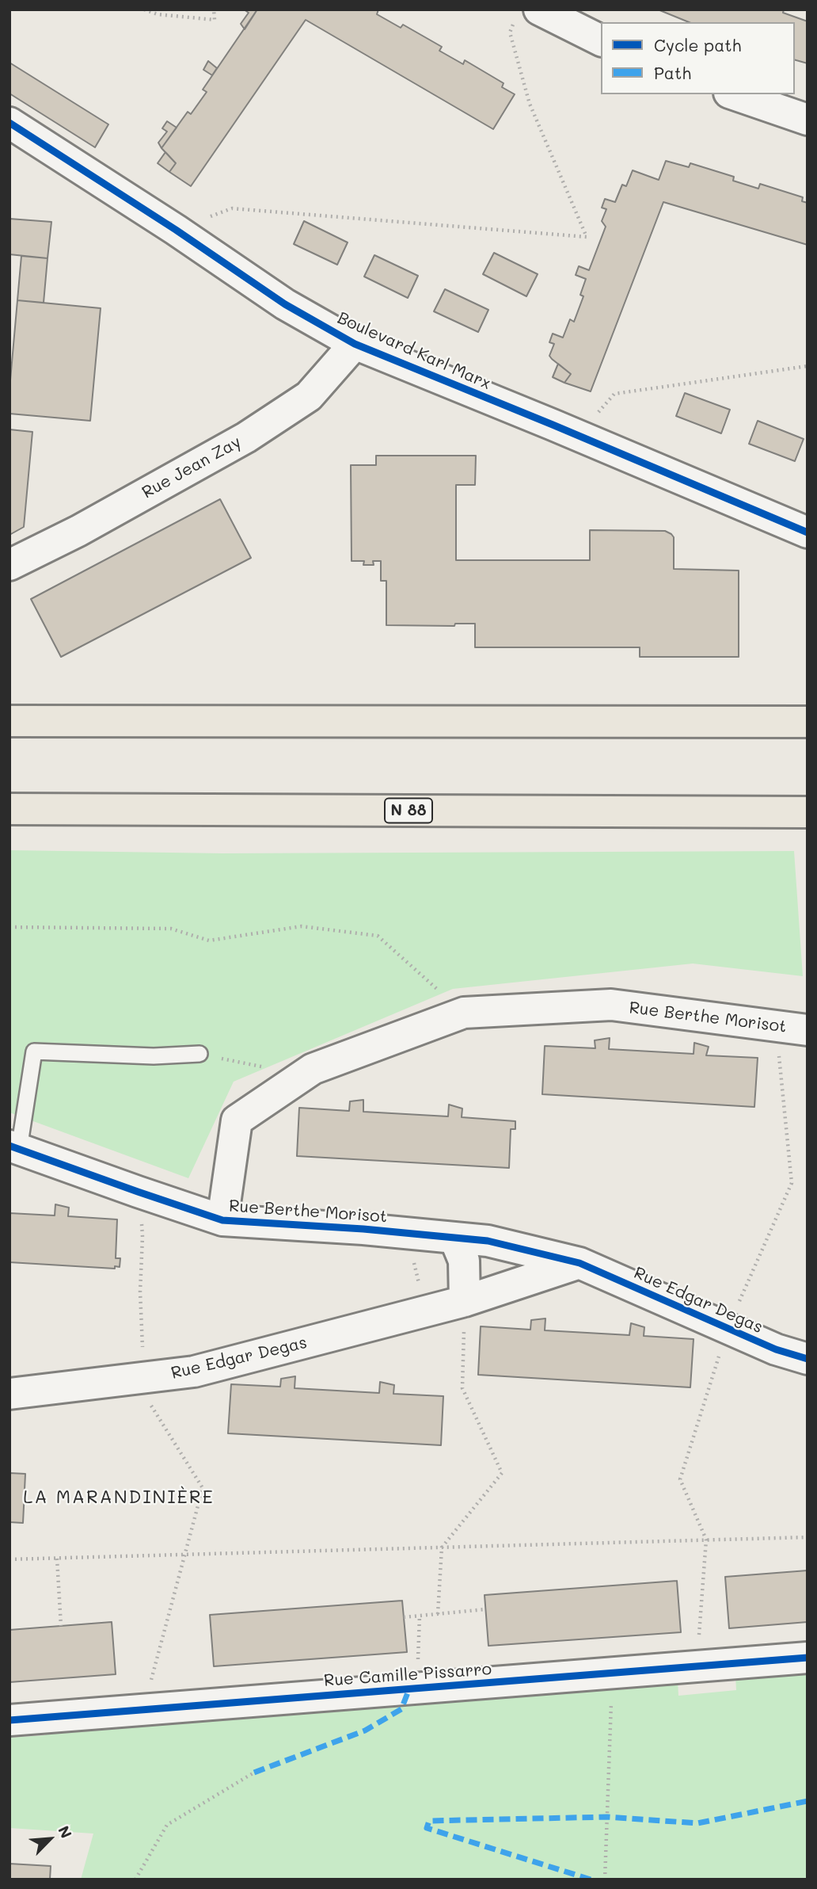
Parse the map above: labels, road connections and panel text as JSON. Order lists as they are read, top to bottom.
{
  "streets": {
    "highway": ["N 88"],
    "street": [
      "Boulevard Karl Marx",
      "Rue Jean Zay",
      "Rue Berthe Morisot",
      "Rue Edgar Degas",
      "Rue Camille Pissarro"
    ]
  },
  "crossings": [
    ["Boulevard Karl Marx", "Rue Jean Zay"],
    ["Rue Berthe Morisot", "Rue Edgar Degas"]
  ],
  "districts": ["LA MARANDINIÈRE"],
  "legend": ["Cycle path", "Path"],
  "north": "top right"
}
